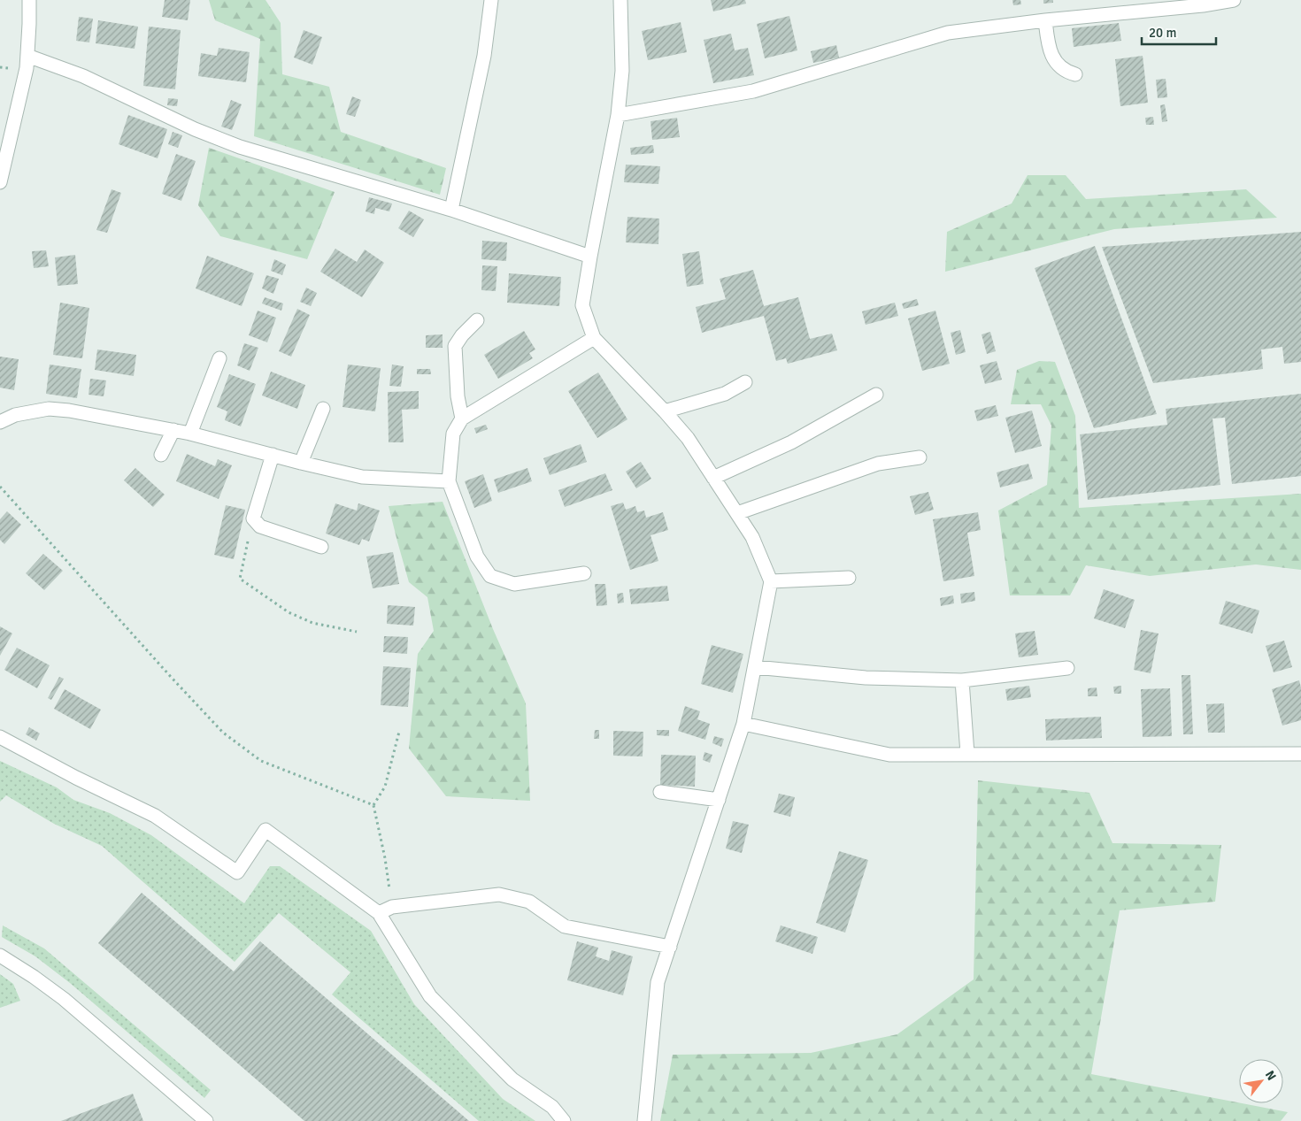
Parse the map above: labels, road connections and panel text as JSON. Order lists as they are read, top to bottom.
{
  "scale_bar": "20 m",
  "north": "top right"
}
